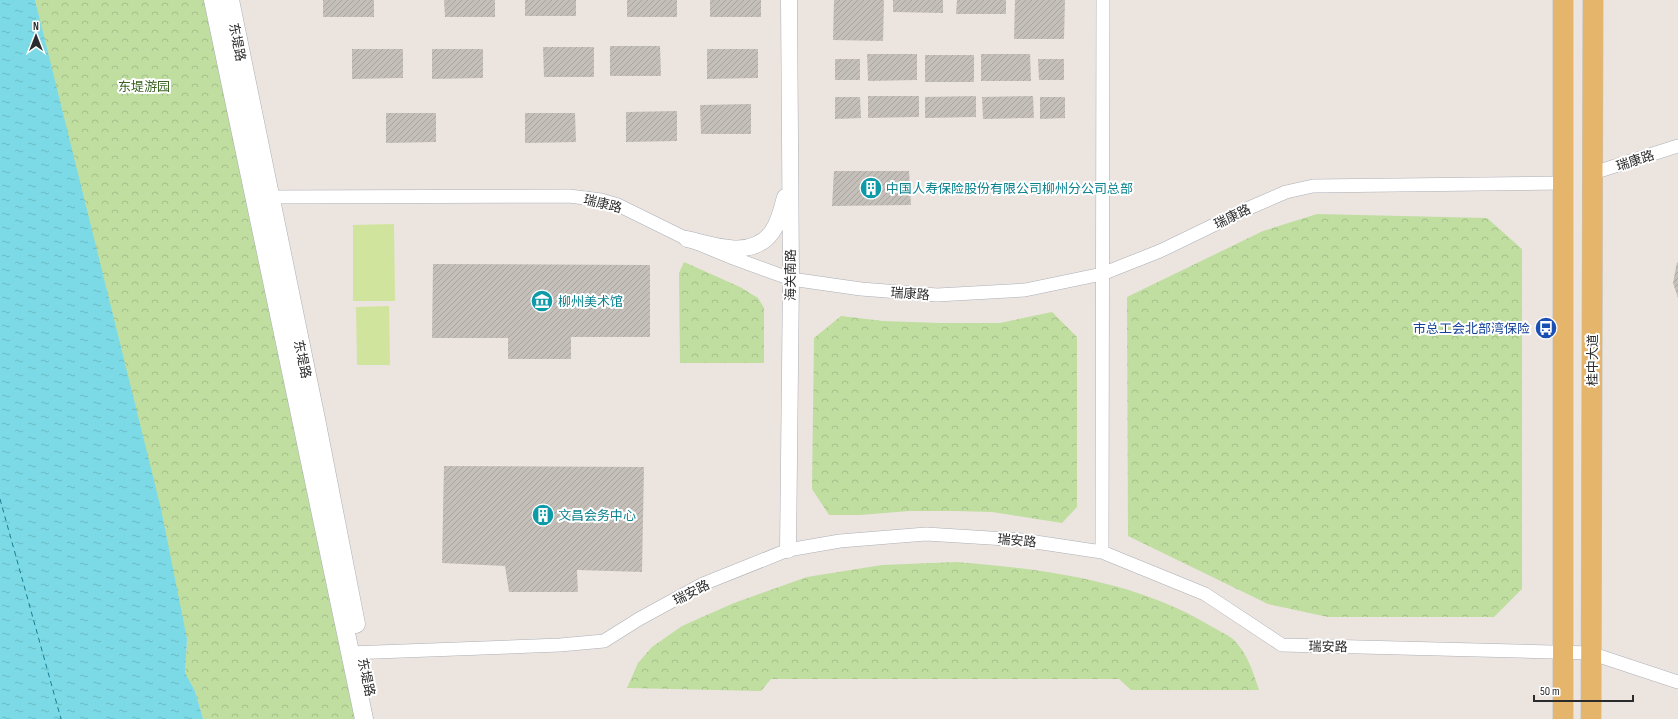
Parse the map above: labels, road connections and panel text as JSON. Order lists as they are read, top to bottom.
{
  "streets": {
    "main road": ["东堤路", "桂中大道"],
    "street": ["瑞康路", "海关南路", "瑞安路"]
  },
  "crossings": [
    ["东堤路", "瑞康路"],
    ["东堤路", "瑞安路"],
    ["瑞康路", "海关南路"],
    ["瑞康路", "桂中大道"],
    ["海关南路", "瑞安路"],
    ["桂中大道", "瑞安路"]
  ],
  "parks": ["东堤游园"],
  "places": {
    "building": ["中国人寿保险股份有限公司柳州分公司总部", "文昌会务中心"],
    "museum": ["柳州美术馆"],
    "bus stop": ["市总工会北部湾保险"]
  },
  "scale_bar": "50 m",
  "north": "top"
}
